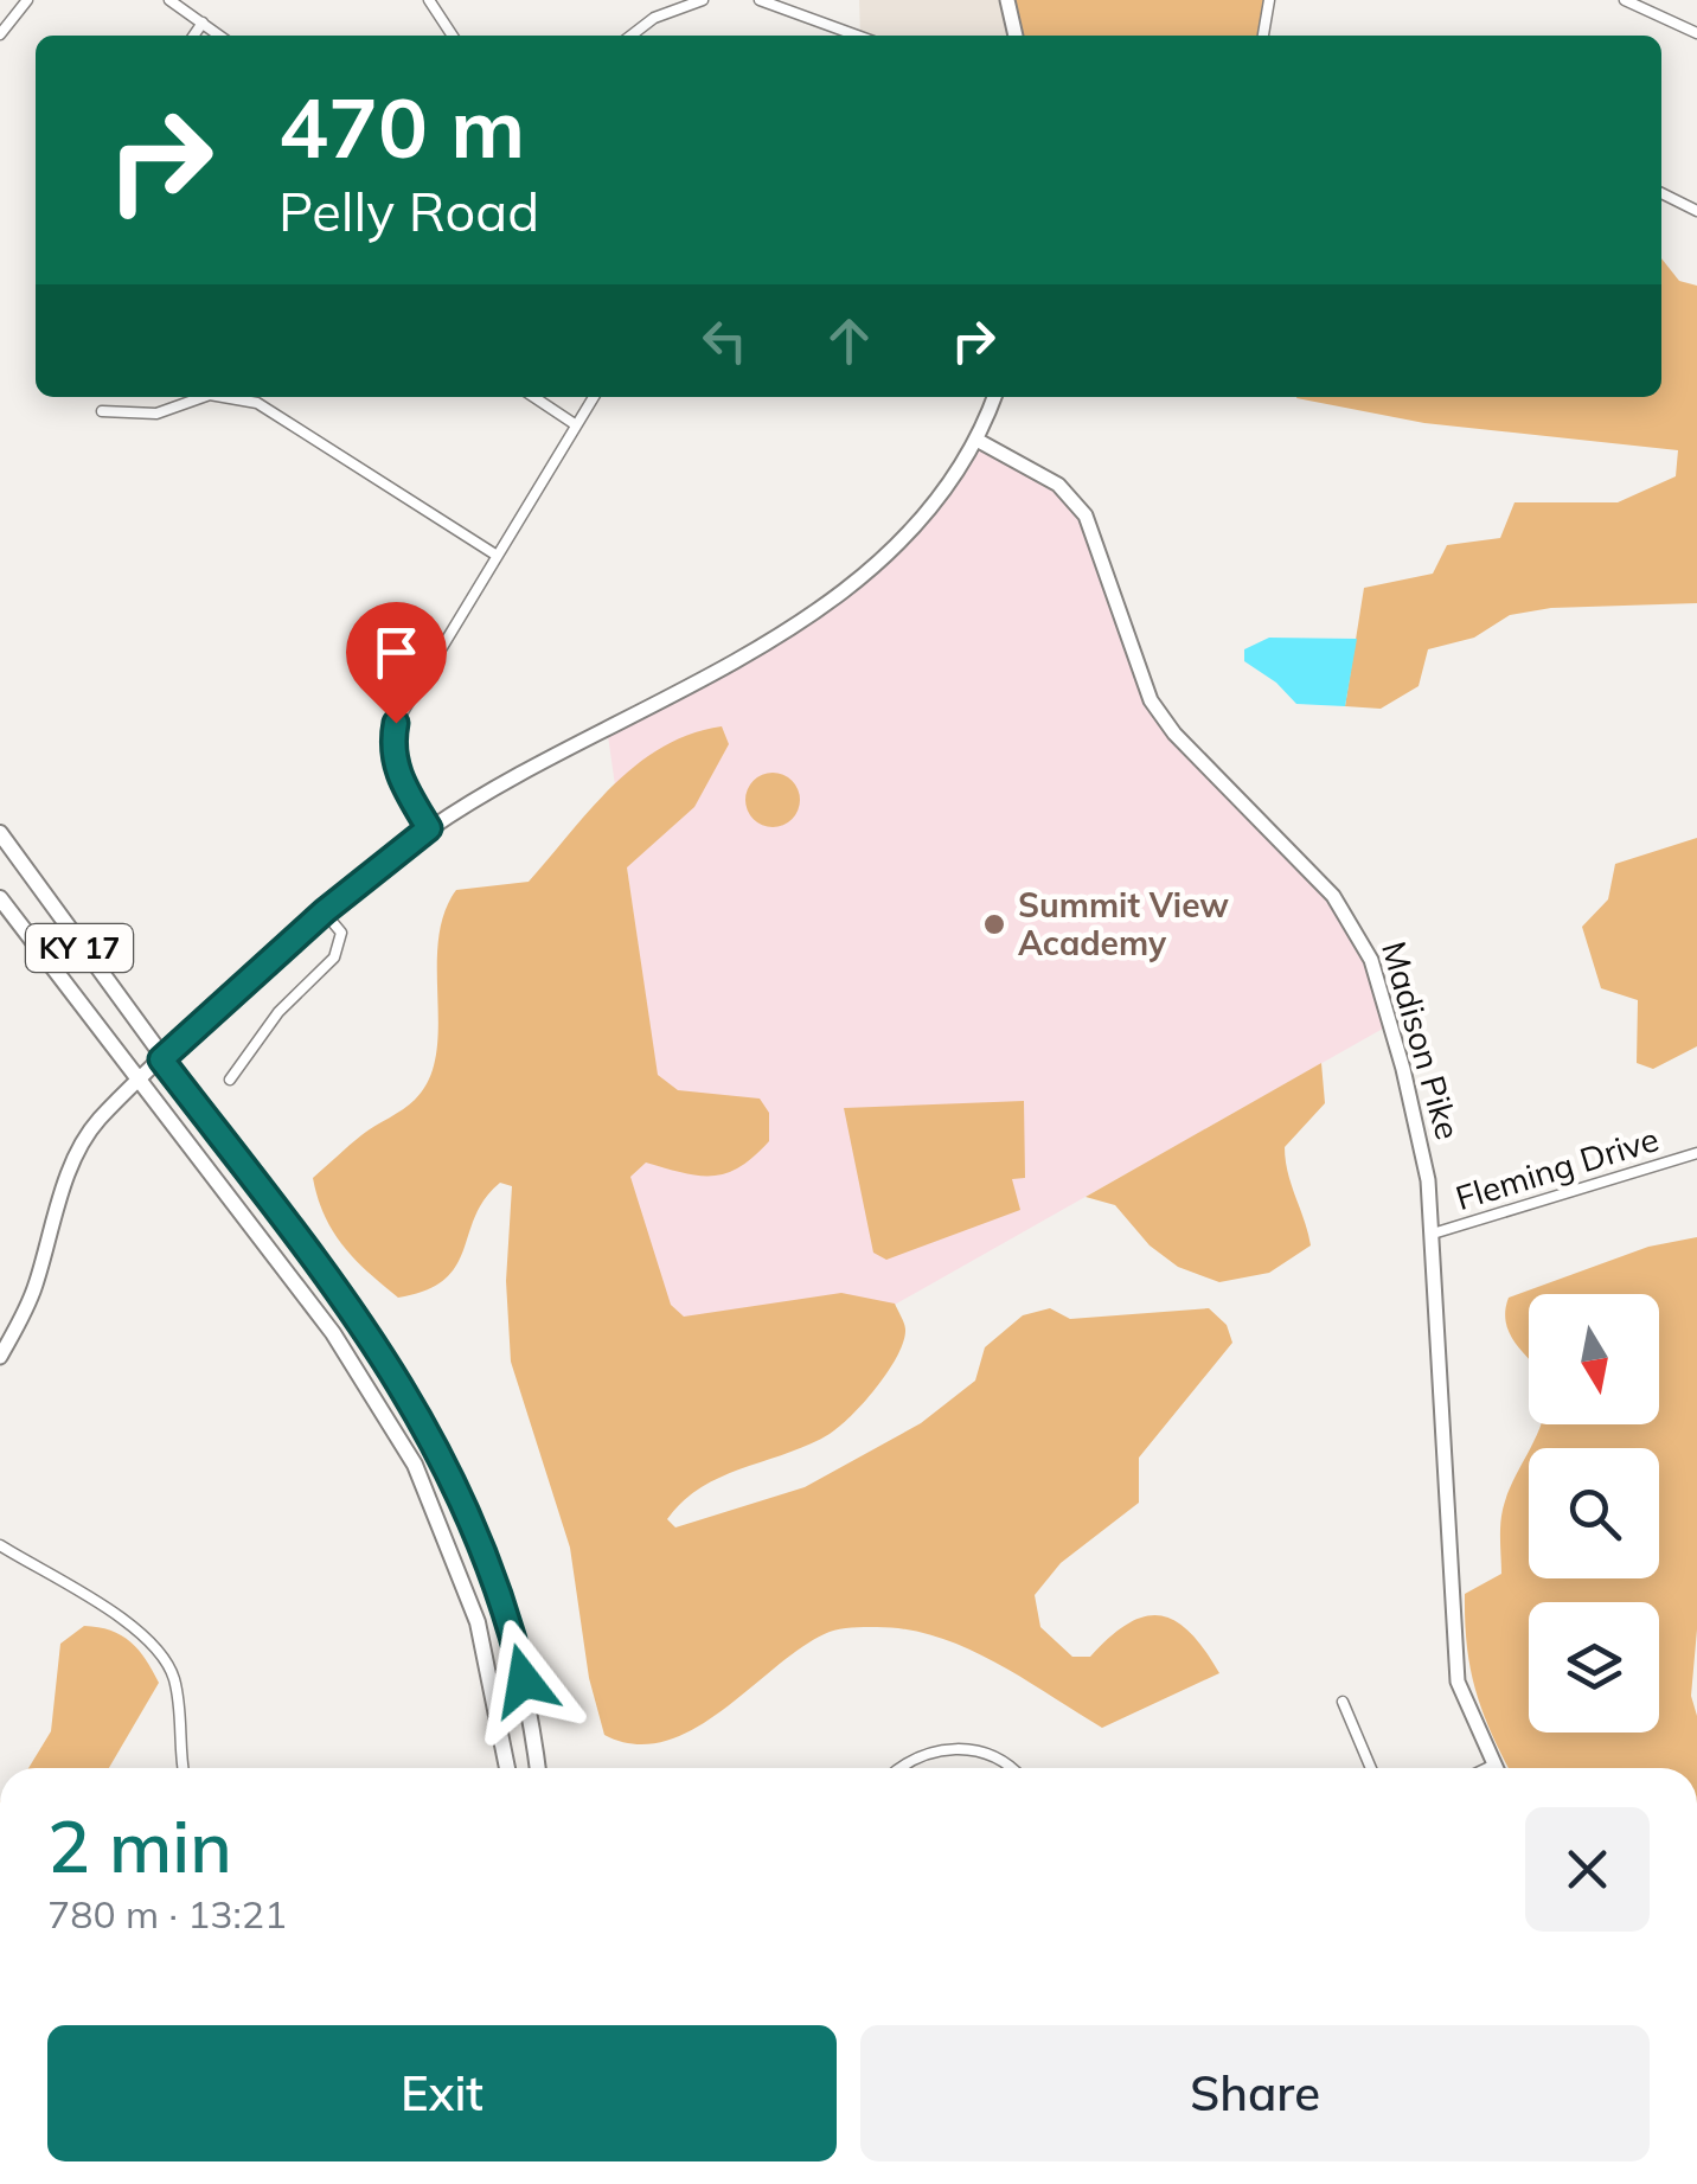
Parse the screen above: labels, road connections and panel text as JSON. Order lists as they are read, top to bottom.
{
  "streets": {
    "main road": ["KY 17"],
    "street": ["Madison Pike", "Fleming Drive"]
  },
  "crossings": [
    ["Madison Pike", "Fleming Drive"]
  ],
  "places": ["Summit View Academy"],
  "north": "bottom",
  "page": {
    "turn": ["470 m", "Pelly Road"],
    "heading": ["2 min", "780 m · 13:21"],
    "buttons": ["Exit", "Share"]
  }
}
